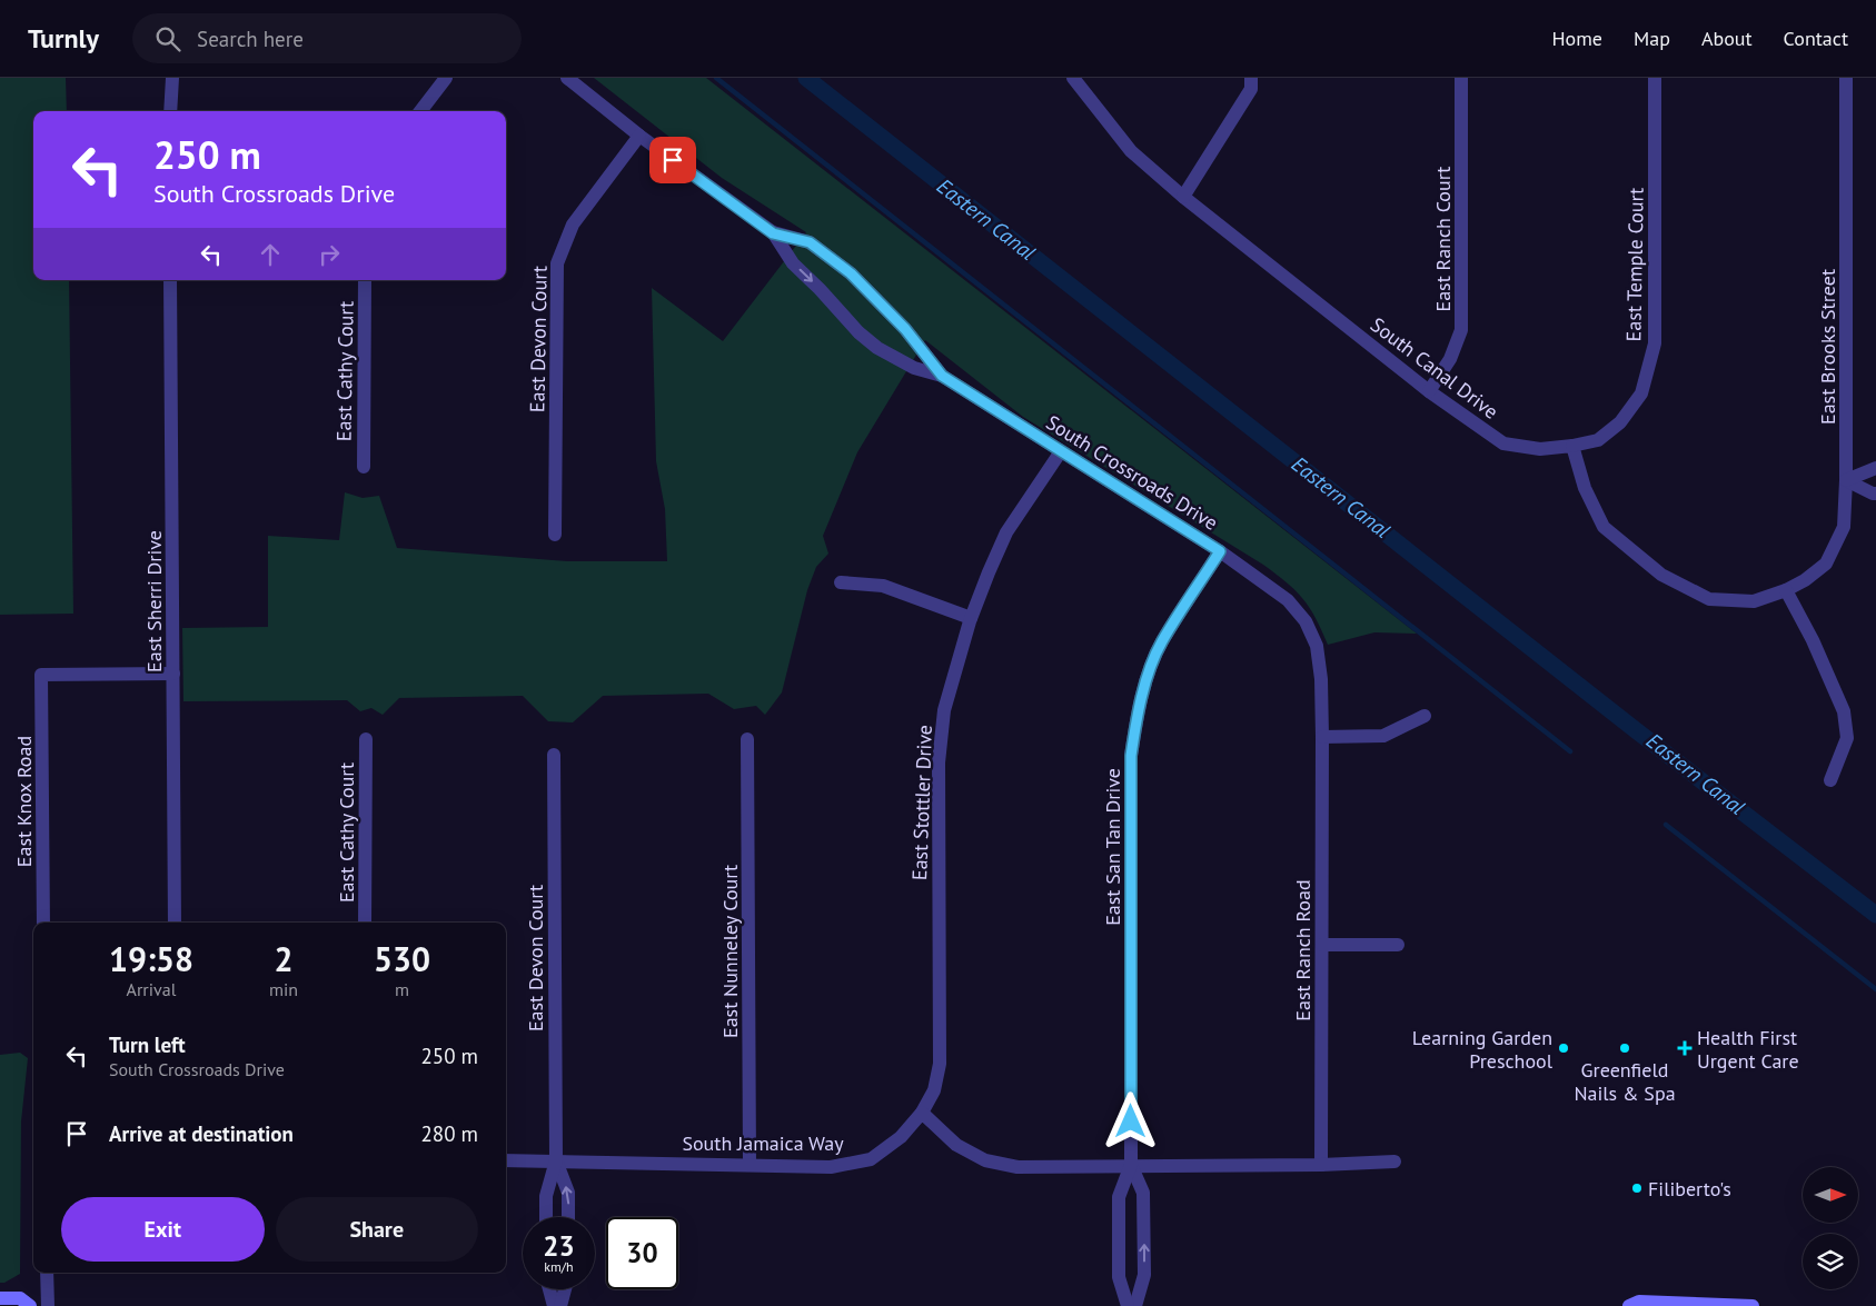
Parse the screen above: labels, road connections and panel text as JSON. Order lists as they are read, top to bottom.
{
  "streets": {
    "street": [
      "East Ranch Court",
      "East Temple Court",
      "East Devon Court",
      "East Brooks Street",
      "South Canal Drive",
      "East Cathy Court",
      "South Crossroads Drive",
      "East Sherri Drive",
      "East Knox Road",
      "East Stottler Drive",
      "East San Tan Drive",
      "East Ranch Road",
      "East Nunneley Court",
      "South Jamaica Way"
    ]
  },
  "crossings": [
    ["East Ranch Court", "South Canal Drive"],
    ["East Temple Court", "South Canal Drive"],
    ["East Devon Court", "South Crossroads Drive"],
    ["East Devon Court", "South Jamaica Way"],
    ["South Crossroads Drive", "East Stottler Drive"],
    ["South Crossroads Drive", "East San Tan Drive"],
    ["South Crossroads Drive", "East Ranch Road"],
    ["East Sherri Drive", "East Knox Road"],
    ["East Stottler Drive", "South Jamaica Way"],
    ["East Nunneley Court", "South Jamaica Way"]
  ],
  "water": ["Eastern Canal"],
  "places": {
    "other": ["Learning Garden Preschool", "Greenfield Nails & Spa", "Filiberto's"],
    "health": ["Health First Urgent Care"]
  },
  "north": "right",
  "page": {
    "header": "Turnly",
    "search": "Search here",
    "nav": [
      "Home",
      "Map",
      "About",
      "Contact"
    ],
    "turn": ["250 m", "South Crossroads Drive"],
    "eta": [
      "19:58",
      "Arrival",
      "2",
      "min",
      "530",
      "m"
    ],
    "list": [
      {
        "name": "Turn left",
        "note": "South Crossroads Drive",
        "value": "250 m"
      },
      {
        "name": "Arrive at destination",
        "value": "280 m"
      }
    ],
    "buttons": ["Exit", "Share"],
    "speed": "23 km/h",
    "limit": "30"
  }
}
